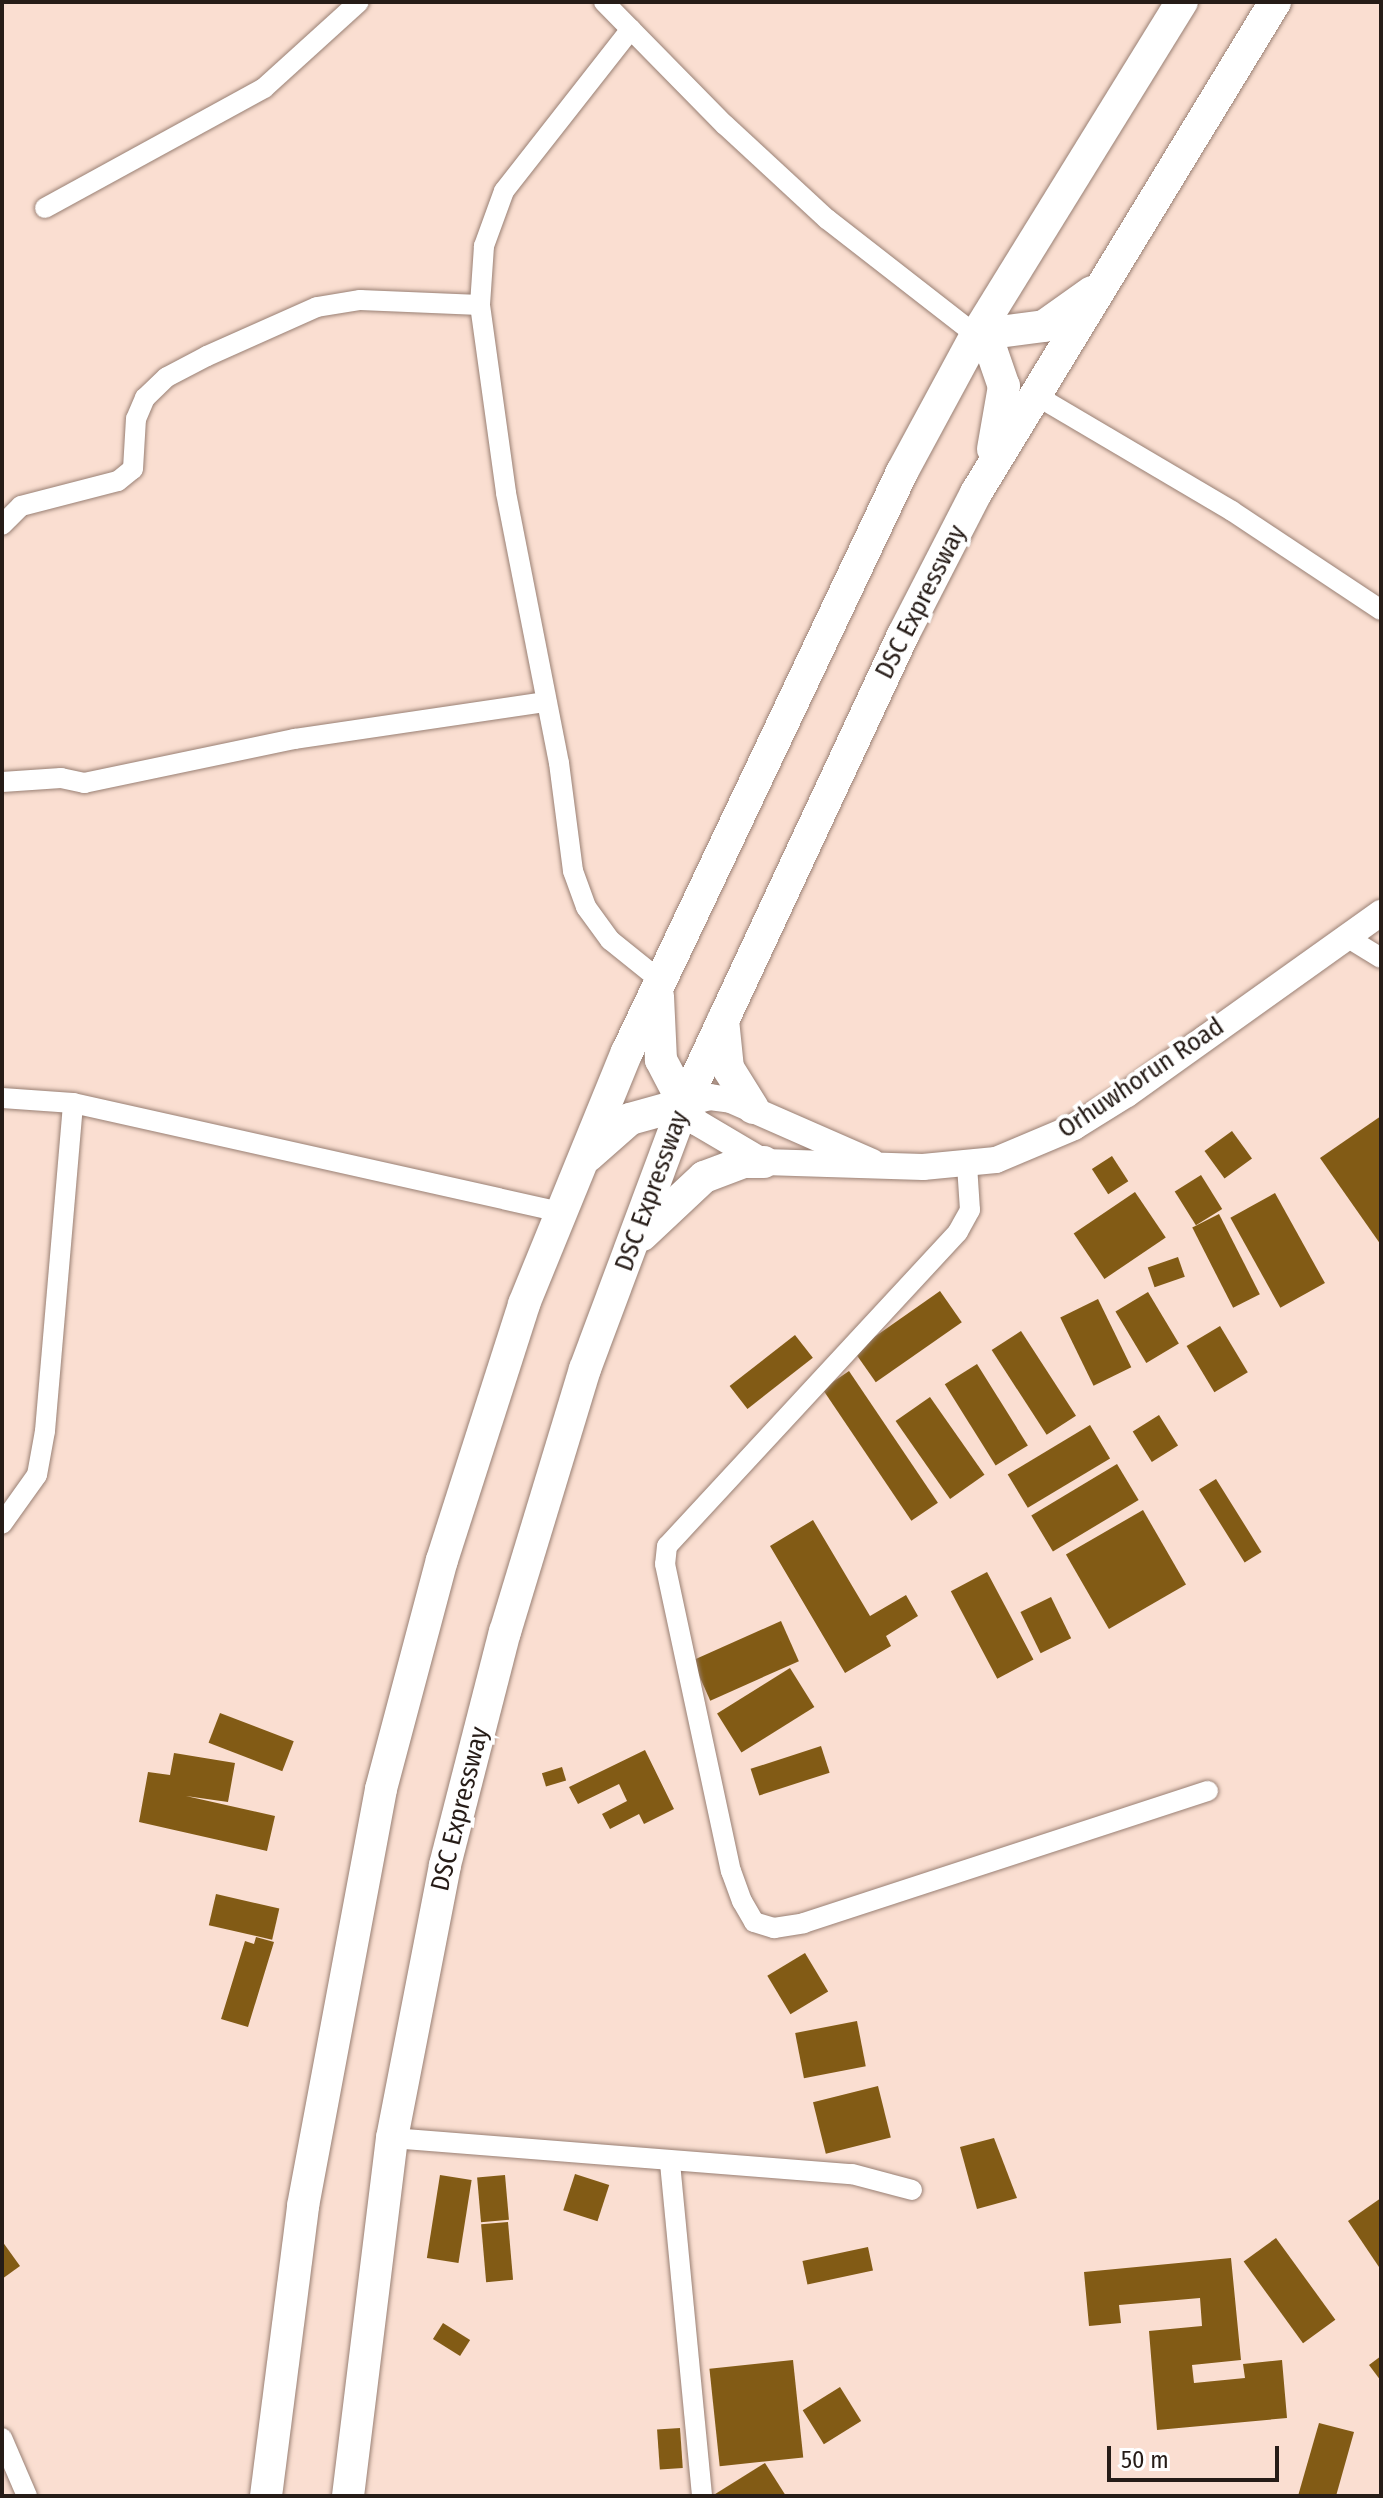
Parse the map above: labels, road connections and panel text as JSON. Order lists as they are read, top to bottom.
{
  "streets": {
    "main road": ["DSC Expressway"],
    "street": ["Orhuwhorun Road"]
  },
  "scale_bar": "50 m"
}
